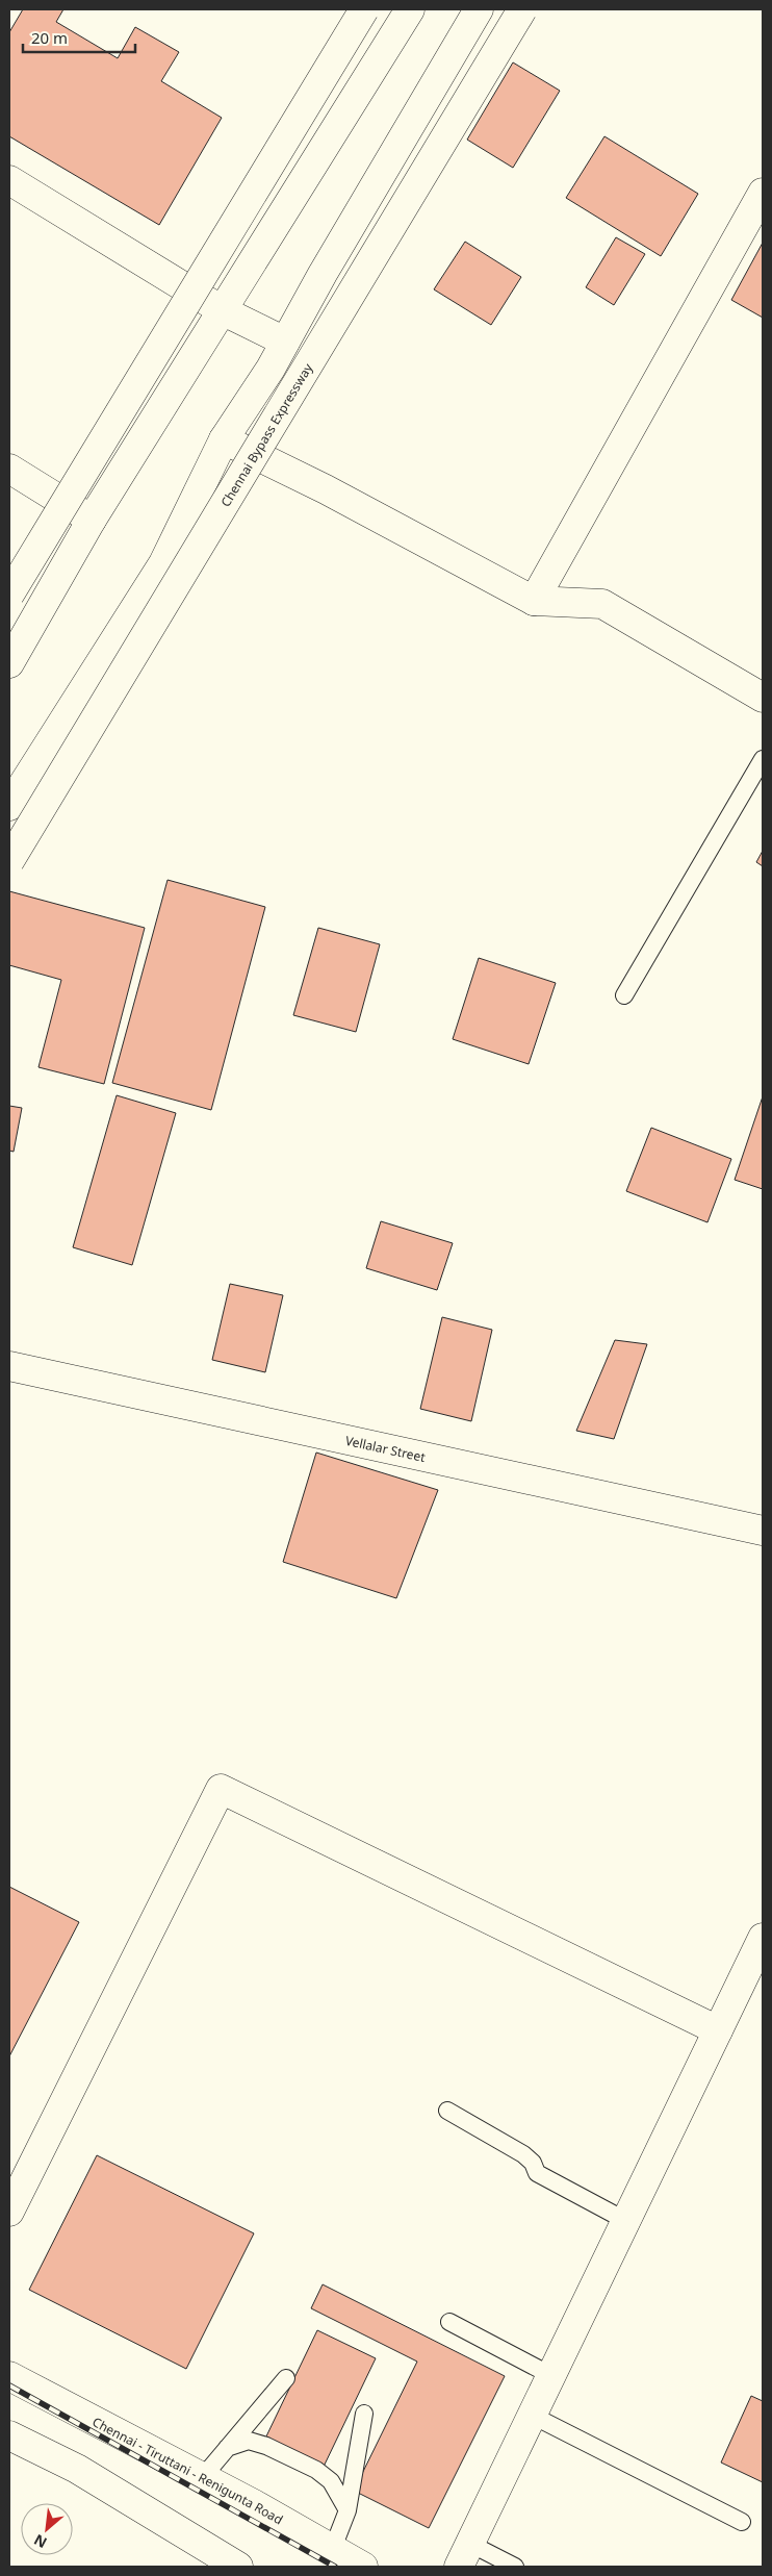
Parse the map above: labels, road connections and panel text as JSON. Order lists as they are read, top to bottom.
{
  "streets": {
    "main road": ["Chennai Bypass Expressway", "Vellalar Street", "Chennai - Tiruttani - Renigunta Road"]
  },
  "scale_bar": "20 m",
  "north": "bottom left"
}
